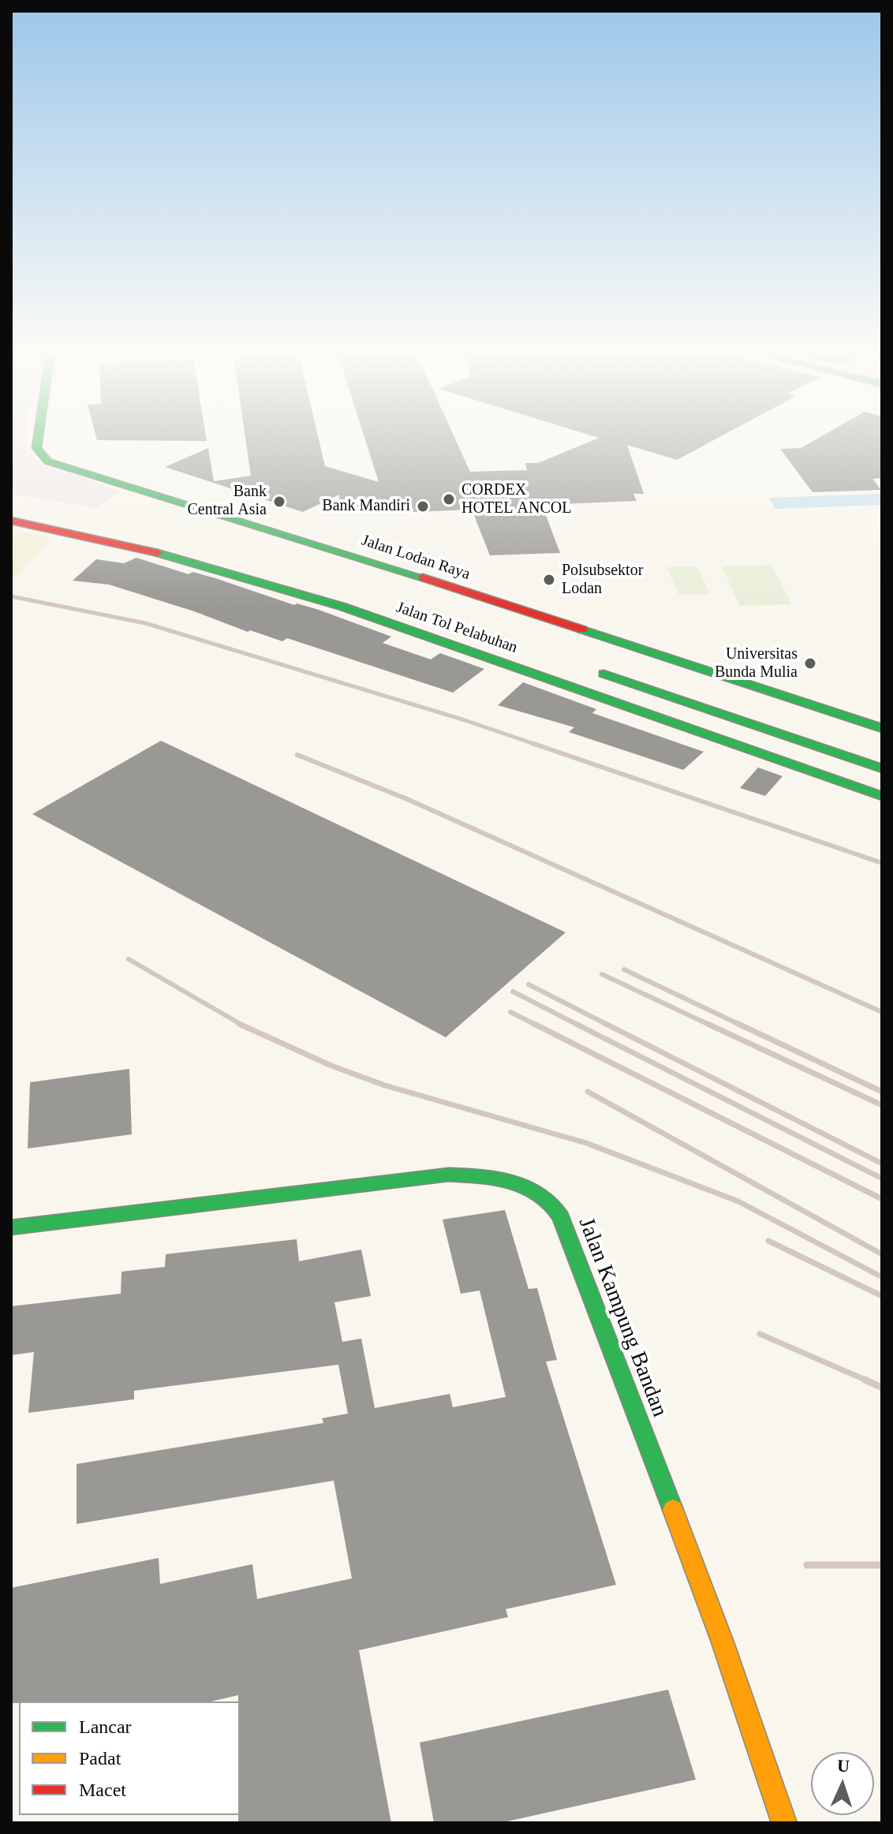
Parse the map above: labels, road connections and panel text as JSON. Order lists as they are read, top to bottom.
{
  "streets": {
    "main road": ["Jalan Lodan Raya", "Jalan Tol Pelabuhan", "Jalan Kampung Bandan"]
  },
  "places": [
    "CORDEX HOTEL ANCOL",
    "Bank Central Asia",
    "Bank Mandiri",
    "Polsubsektor Lodan",
    "Universitas Bunda Mulia"
  ],
  "legend": ["Lancar", "Padat", "Macet"],
  "north": "top"
}
